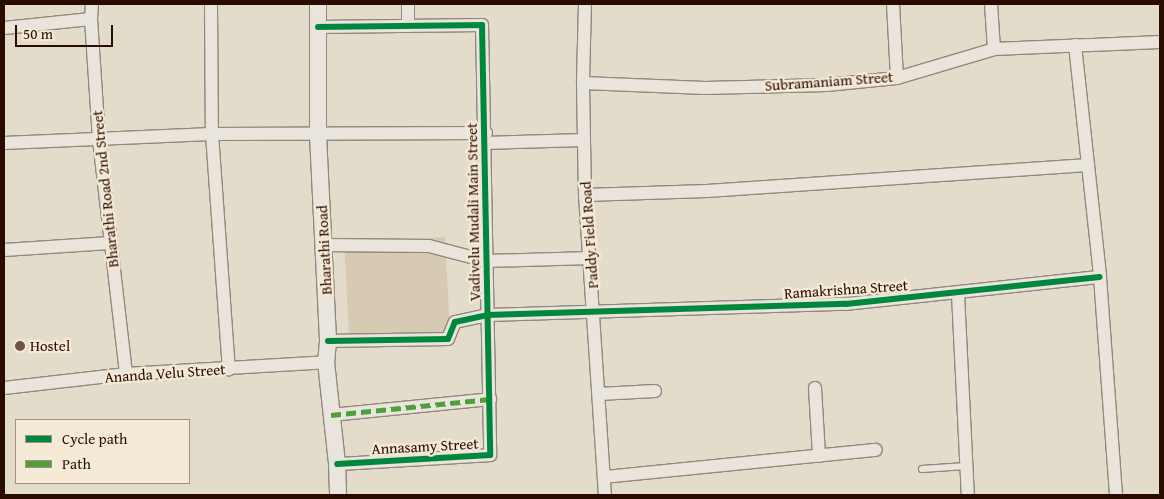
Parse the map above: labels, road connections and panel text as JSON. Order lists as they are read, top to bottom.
{
  "streets": {
    "street": [
      "Subramaniam Street",
      "Bharathi Road 2nd Street",
      "Vadivelu Mudali Main Street",
      "Paddy Field Road",
      "Bharathi Road",
      "Ramakrishna Street",
      "Ananda Velu Street",
      "Annasamy Street"
    ]
  },
  "crossings": [
    ["Subramaniam Street", "Paddy Field Road"],
    ["Bharathi Road 2nd Street", "Ananda Velu Street"],
    ["Vadivelu Mudali Main Street", "Ramakrishna Street"],
    ["Vadivelu Mudali Main Street", "Annasamy Street"],
    ["Paddy Field Road", "Ramakrishna Street"],
    ["Bharathi Road", "Ramakrishna Street"],
    ["Bharathi Road", "Ananda Velu Street"],
    ["Bharathi Road", "Annasamy Street"]
  ],
  "places": ["Hostel"],
  "legend": ["Cycle path", "Path"],
  "scale_bar": "50 m"
}
